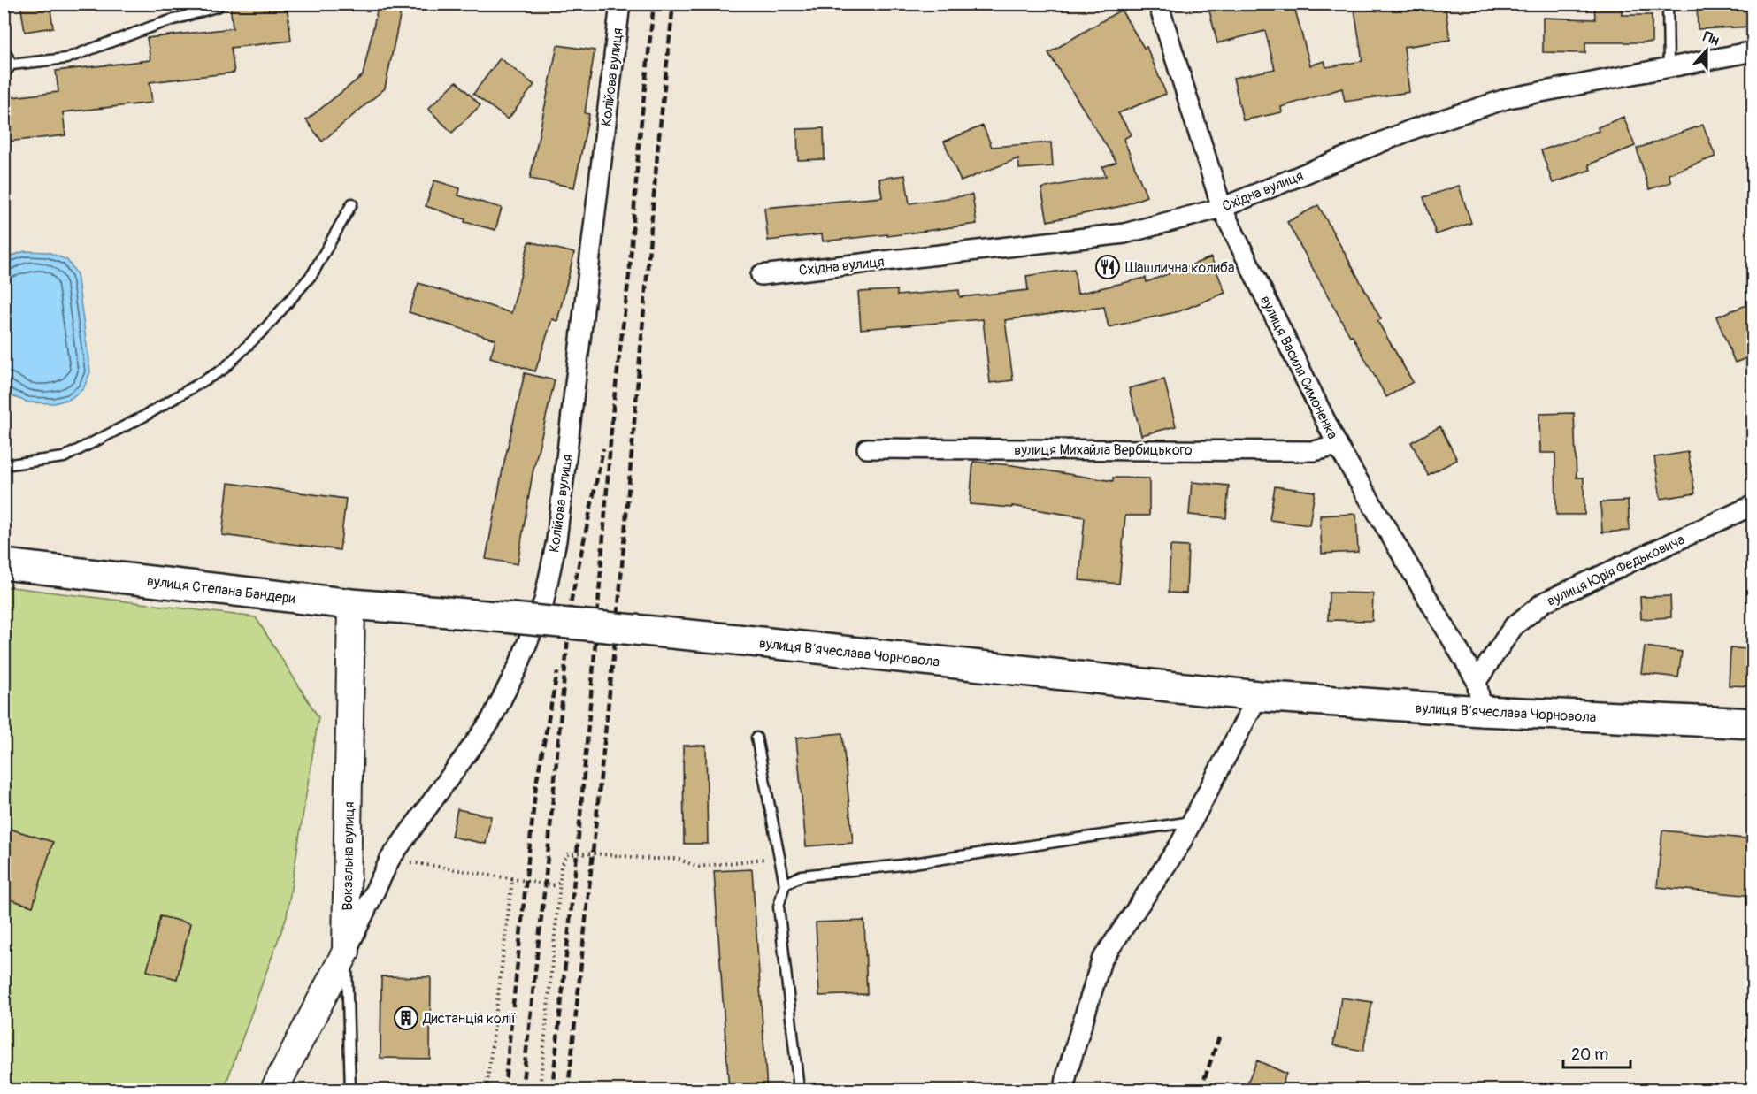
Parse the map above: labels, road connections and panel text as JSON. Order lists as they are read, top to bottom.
{
  "streets": {
    "main road": ["вулиця Степана Бандери", "вулиця Вʼячеслава Чорновола", "Вокзальна вулиця"],
    "street": [
      "Колійова вулиця",
      "Східна вулиця",
      "вулиця Василя Симоненка",
      "вулиця Михайла Вербицького",
      "вулиця Юрія Федьковича"
    ]
  },
  "crossings": [
    ["Колійова вулиця", "Вокзальна вулиця"],
    ["Східна вулиця", "вулиця Василя Симоненка"],
    ["вулиця Василя Симоненка", "вулиця Михайла Вербицького"],
    ["вулиця Василя Симоненка", "вулиця Юрія Федьковича"],
    ["вулиця Василя Симоненка", "вулиця Вʼячеслава Чорновола"],
    ["вулиця Степана Бандери", "вулиця Вʼячеслава Чорновола"],
    ["вулиця Степана Бандери", "Вокзальна вулиця"]
  ],
  "places": {
    "restaurant": ["Шашлична колиба"],
    "building": ["Дистанція колії"]
  },
  "scale_bar": "20 m",
  "north": "top"
}
